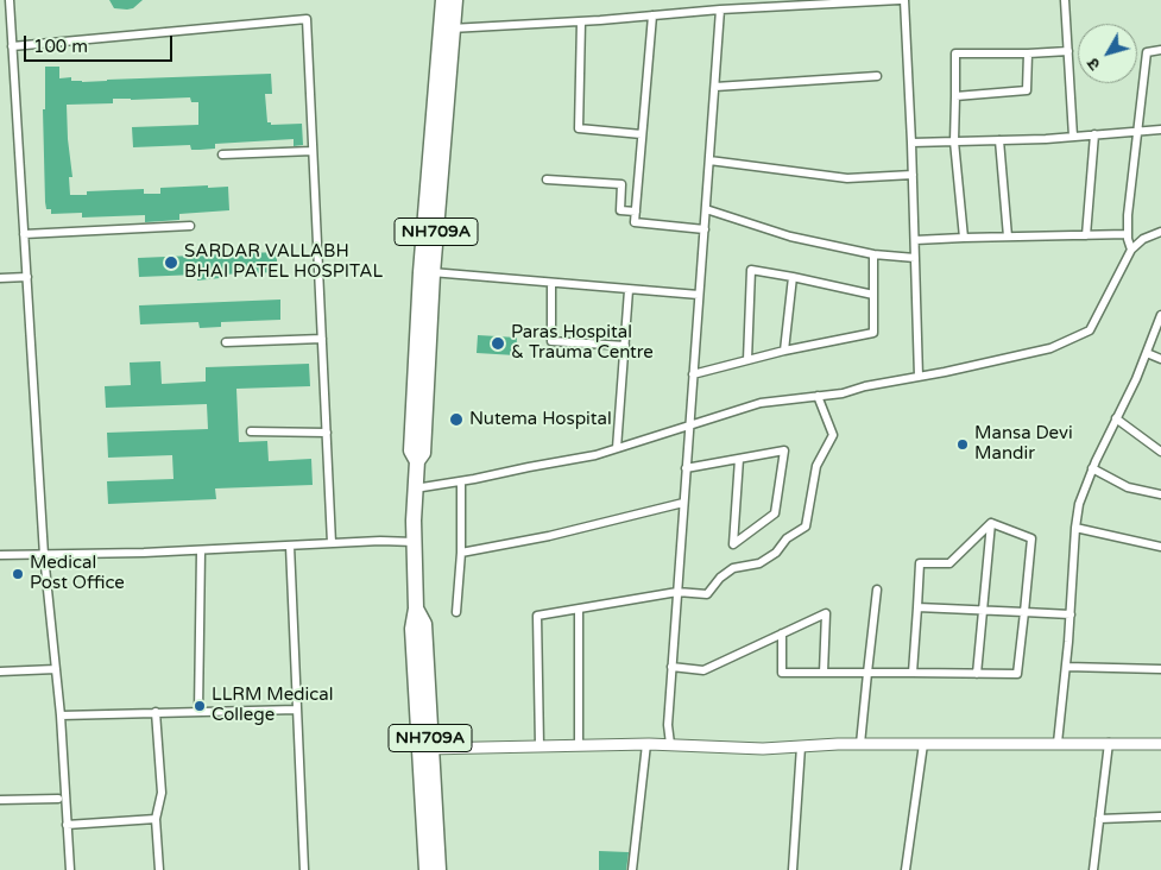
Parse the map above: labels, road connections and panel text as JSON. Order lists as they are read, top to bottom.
{
  "streets": {
    "highway": ["NH709A"]
  },
  "places": [
    "SARDAR VALLABH BHAI PATEL HOSPITAL",
    "Paras Hospital & Trauma Centre",
    "Nutema Hospital",
    "Mansa Devi Mandir",
    "Medical Post Office",
    "LLRM Medical College"
  ],
  "scale_bar": "100 m",
  "north": "bottom left"
}
